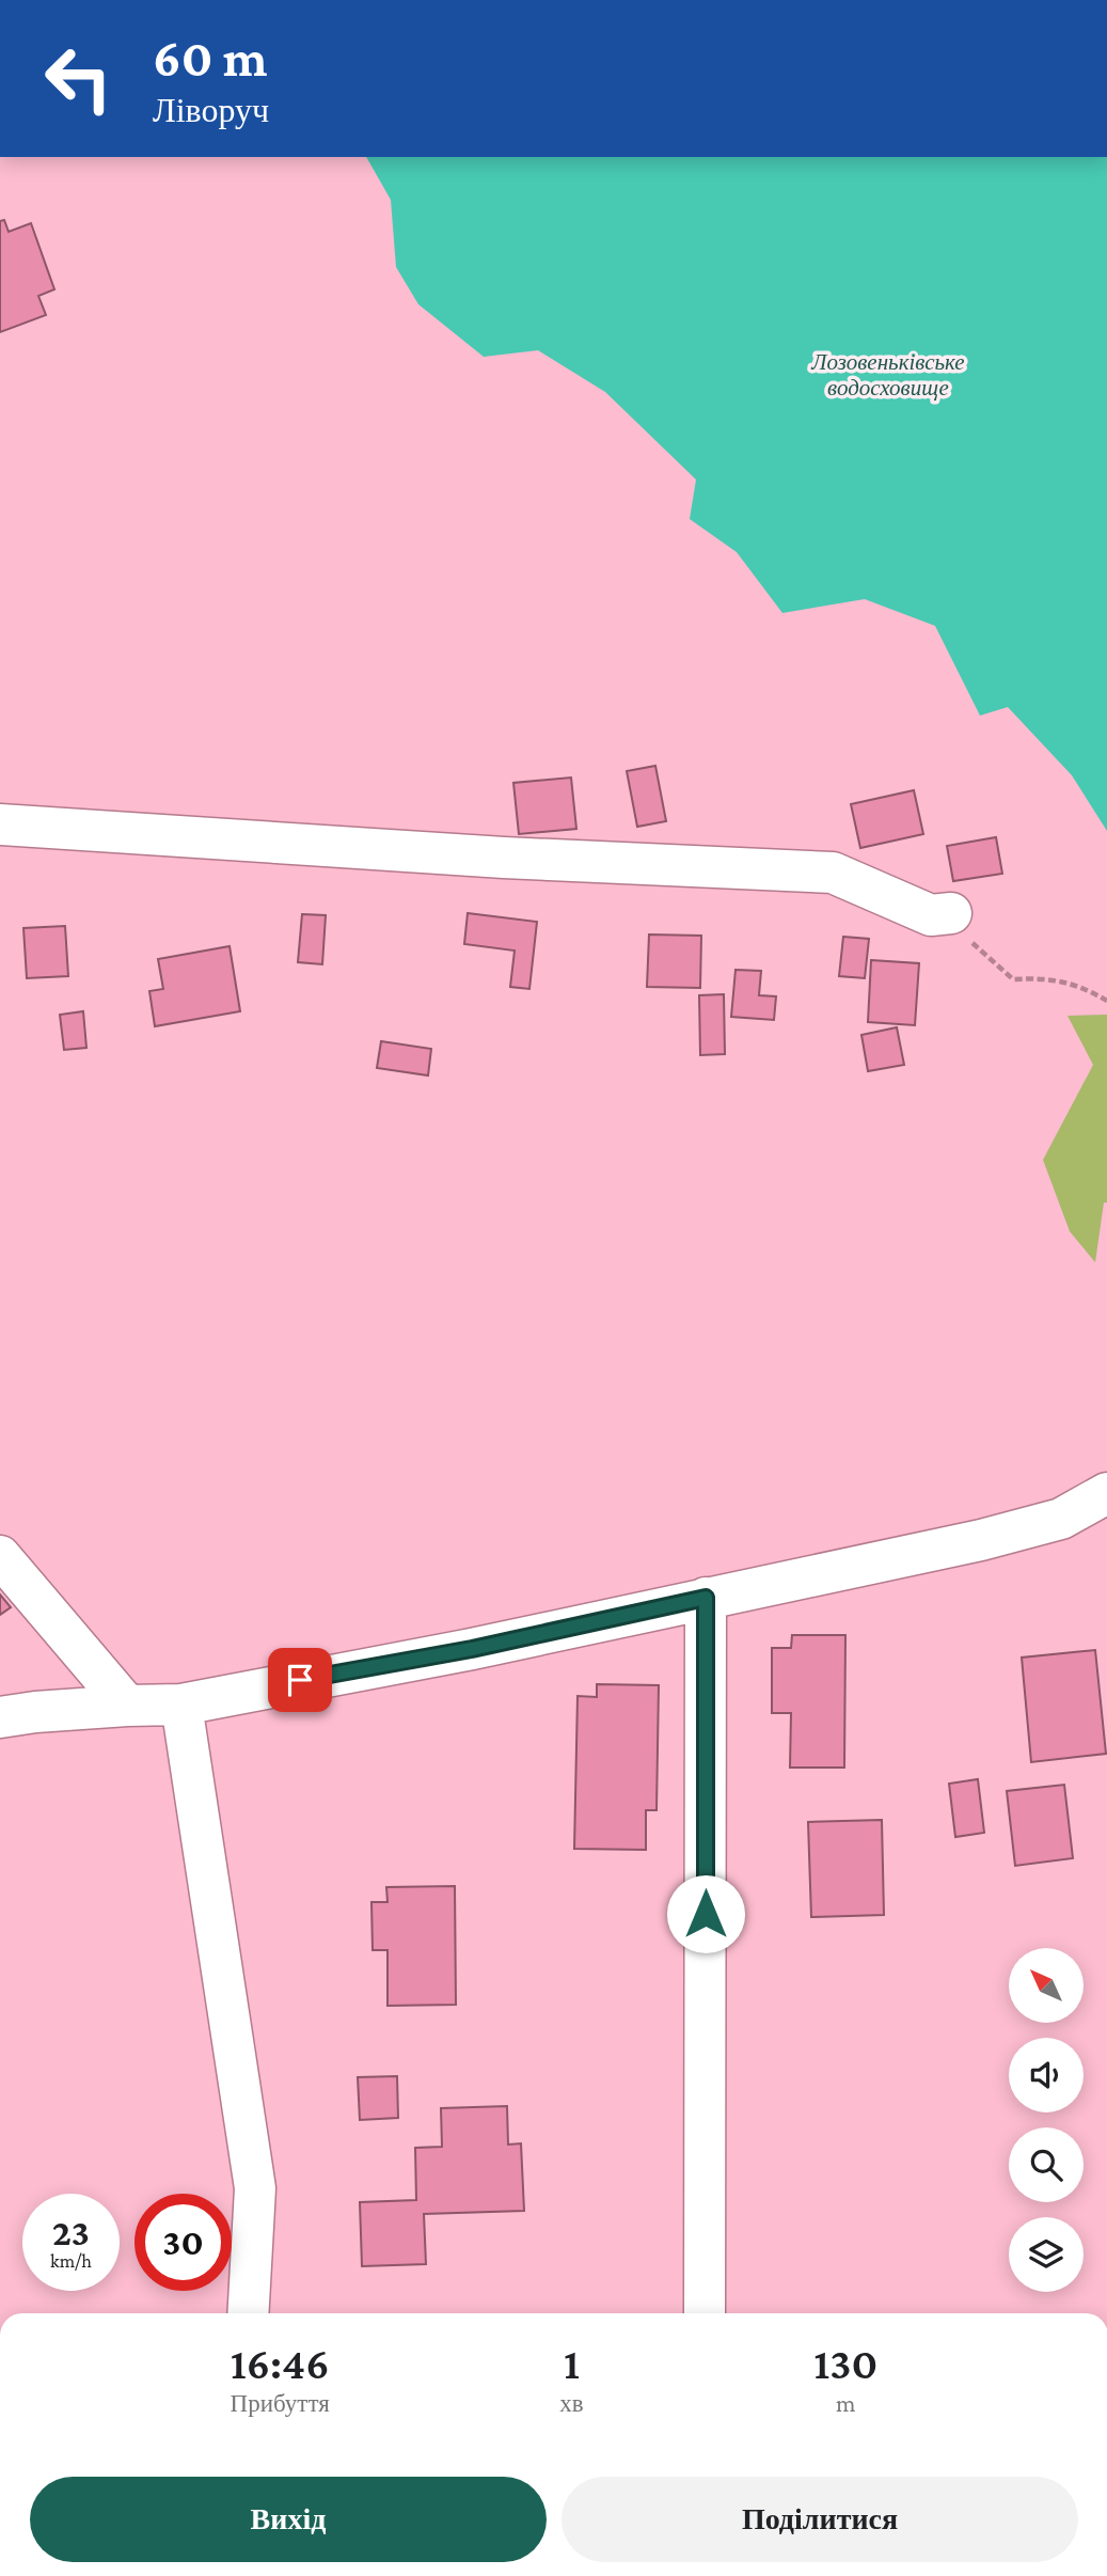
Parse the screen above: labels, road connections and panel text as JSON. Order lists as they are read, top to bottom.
{
  "water": ["Лозовеньківське водосховище"],
  "north": "top left",
  "page": {
    "turn": ["60 m", "Ліворуч"],
    "speed": "23 km/h",
    "limit": "30",
    "eta": [
      "16:46",
      "Прибуття",
      "1",
      "хв",
      "130",
      "m"
    ],
    "buttons": ["Вихід", "Поділитися"]
  }
}
